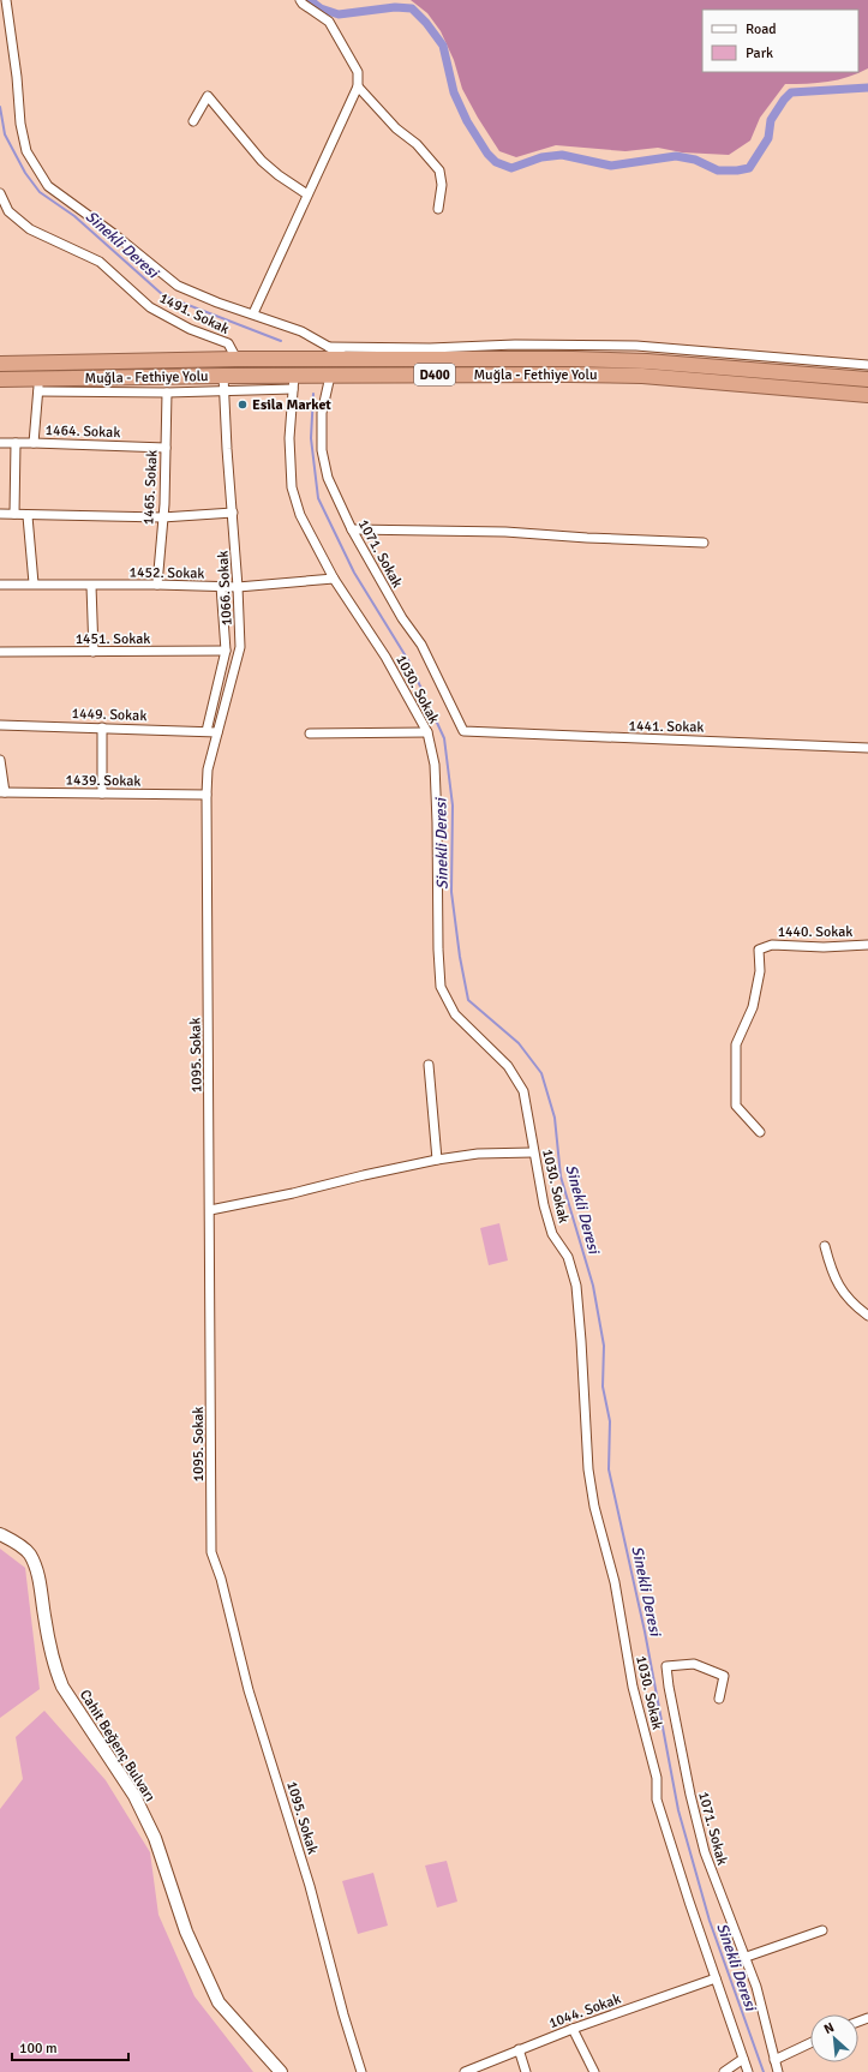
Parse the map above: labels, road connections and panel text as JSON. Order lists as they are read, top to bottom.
{
  "streets": {
    "highway": ["D400", "Muğla - Fethiye Yolu"],
    "main road": ["Cahit Beğenç Bulvarı"],
    "street": [
      "1491. Sokak",
      "1464. Sokak",
      "1465. Sokak",
      "1071. Sokak",
      "1452. Sokak",
      "1066. Sokak",
      "1451. Sokak",
      "1030. Sokak",
      "1449. Sokak",
      "1441. Sokak",
      "1439. Sokak",
      "1440. Sokak",
      "1095. Sokak",
      "1044. Sokak"
    ]
  },
  "crossings": [
    ["1491. Sokak", "Muğla - Fethiye Yolu"],
    ["Muğla - Fethiye Yolu", "1071. Sokak"],
    ["Muğla - Fethiye Yolu", "1066. Sokak"],
    ["Muğla - Fethiye Yolu", "1030. Sokak"],
    ["1464. Sokak", "1465. Sokak"],
    ["1465. Sokak", "1452. Sokak"],
    ["1071. Sokak", "1441. Sokak"],
    ["1452. Sokak", "1066. Sokak"],
    ["1452. Sokak", "1030. Sokak"],
    ["1066. Sokak", "1449. Sokak"],
    ["1066. Sokak", "1439. Sokak"],
    ["1066. Sokak", "1095. Sokak"],
    ["1030. Sokak", "1044. Sokak"],
    ["1439. Sokak", "1095. Sokak"]
  ],
  "water": ["Sinekli Deresi"],
  "places": ["Esila Market"],
  "legend": ["Road", "Park"],
  "scale_bar": "100 m",
  "north": "top left"
}
